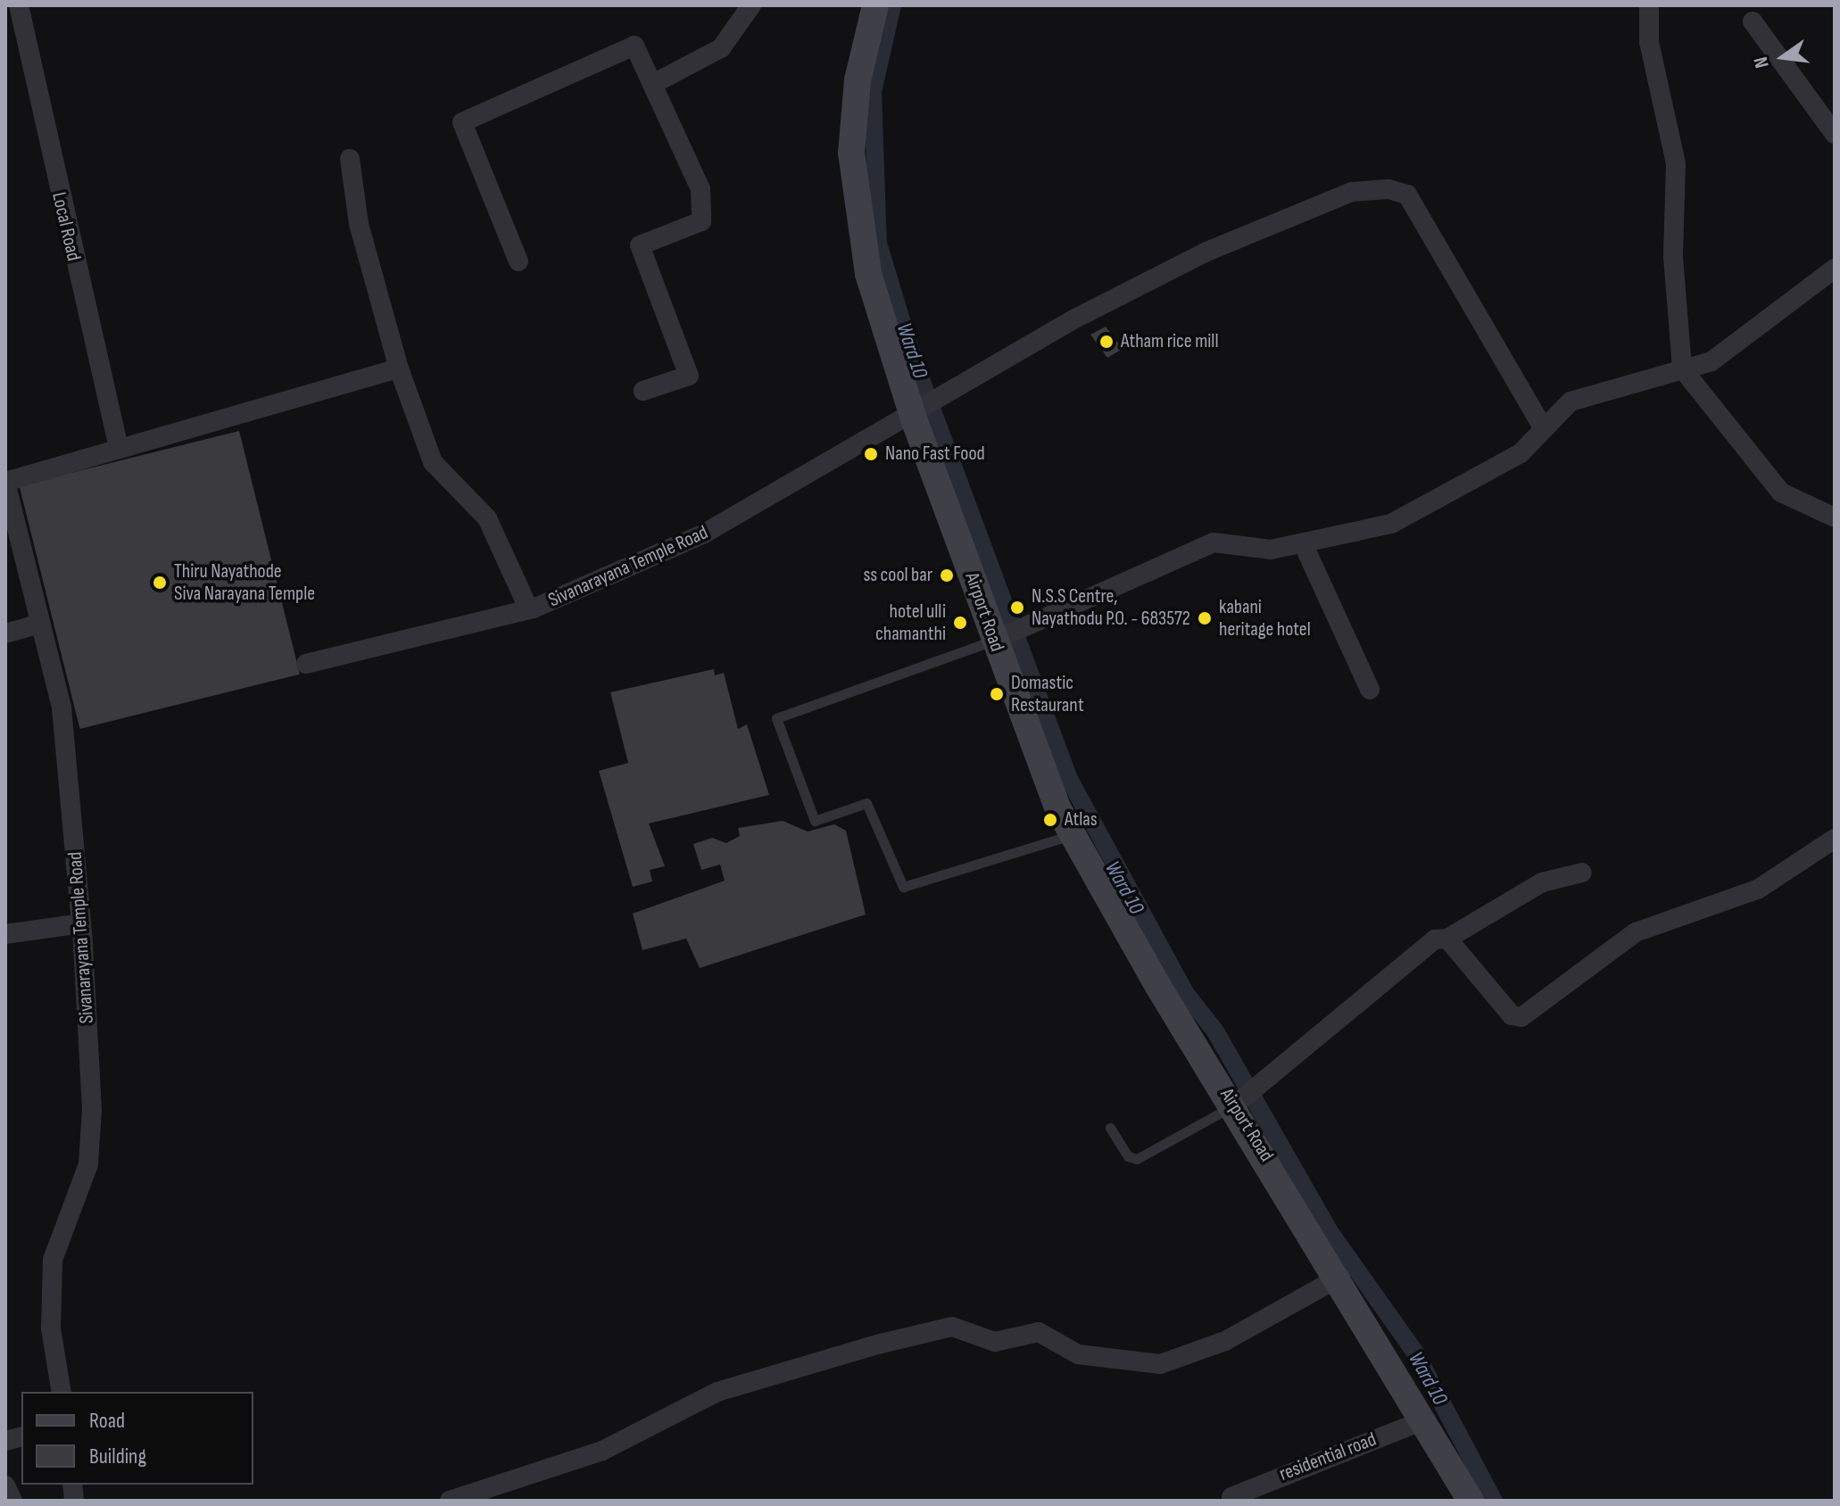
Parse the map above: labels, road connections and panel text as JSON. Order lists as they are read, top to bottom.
{
  "streets": {
    "main road": ["Airport Road"],
    "street": ["Local Road", "Sivanarayana Temple Road", "residential road"]
  },
  "crossings": [
    ["Local Road", "Sivanarayana Temple Road"],
    ["Sivanarayana Temple Road", "Airport Road"],
    ["Airport Road", "residential road"]
  ],
  "water": ["Ward 10"],
  "places": [
    "Atham rice mill",
    "Nano Fast Food",
    "ss cool bar",
    "Thiru Nayathode Siva Narayana Temple",
    "N.S.S Centre, Nayathodu P.O. - 683572",
    "kabani heritage hotel",
    "hotel ulli chamanthi",
    "Domastic Restaurant",
    "Atlas"
  ],
  "legend": ["Road", "Building"],
  "north": "left"
}
